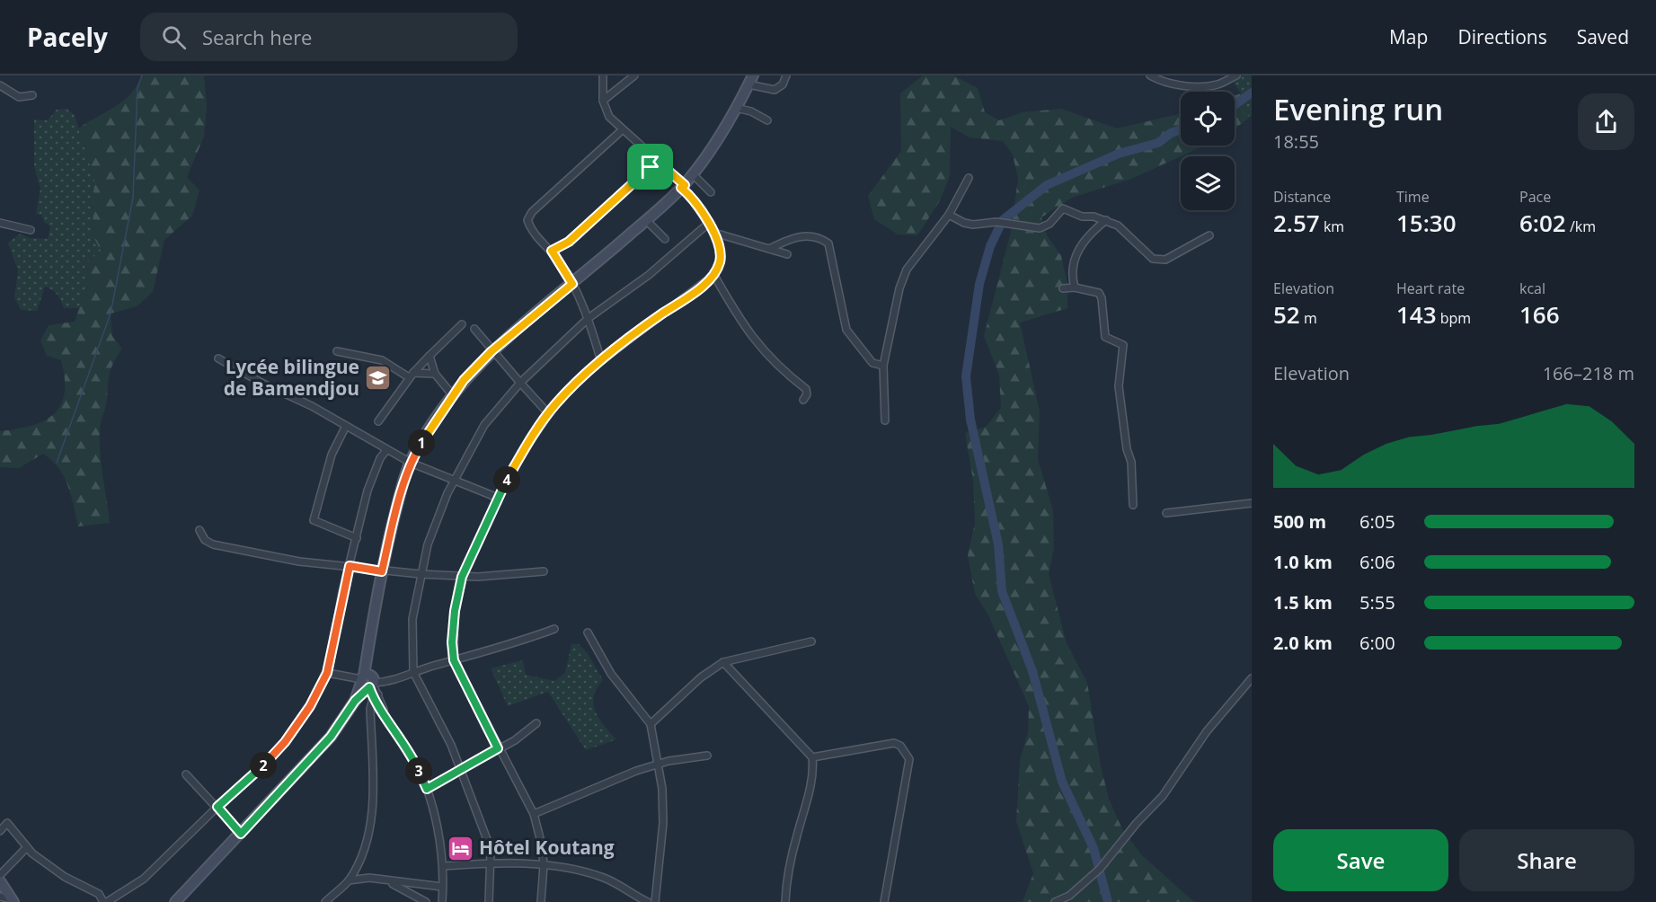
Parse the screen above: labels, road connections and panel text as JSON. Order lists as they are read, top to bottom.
{
  "places": {
    "school or university": ["Lycée bilingue de Bamendjou"],
    "hotel": ["Hôtel Koutang"]
  },
  "page": {
    "header": "Pacely",
    "search": "Search here",
    "nav": ["Map", "Directions", "Saved"],
    "heading": ["Evening run", "18:55"],
    "stats": [
      ["Distance", "2.57 km"],
      ["Time", "15:30"],
      ["Pace", "6:02 /km"],
      ["Elevation", "52 m"],
      ["Heart rate", "143 bpm"],
      ["kcal", "166"]
    ],
    "chart": ["Elevation", "166–218 m"],
    "pins": [
      "1",
      "4",
      "2",
      "3"
    ],
    "list": [
      {
        "name": "500 m",
        "note": "6:05"
      },
      {
        "name": "1.0 km",
        "note": "6:06"
      },
      {
        "name": "1.5 km",
        "note": "5:55"
      },
      {
        "name": "2.0 km",
        "note": "6:00"
      }
    ],
    "buttons": ["Save", "Share"]
  }
}
